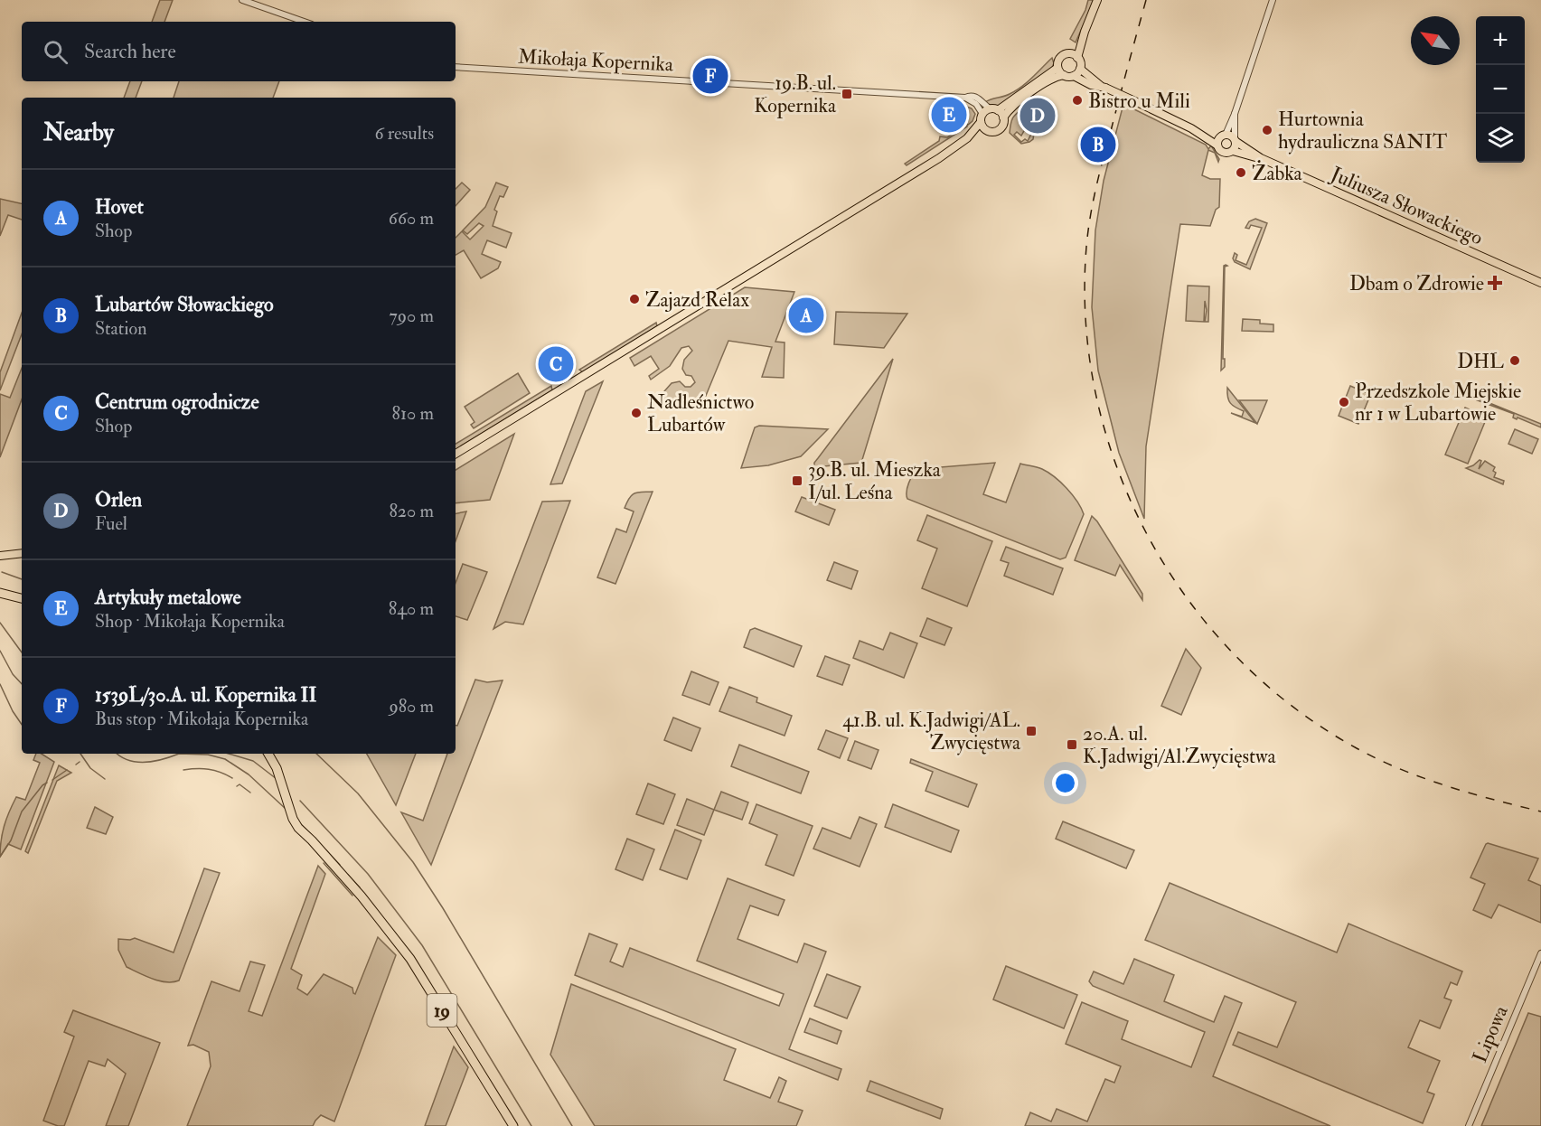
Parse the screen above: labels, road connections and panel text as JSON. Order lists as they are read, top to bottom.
{
  "streets": {
    "highway": ["19"],
    "main road": ["Juliusza Słowackiego"],
    "street": ["Mikołaja Kopernika", "Lipowa"]
  },
  "places": {
    "transit": [
      "19.B. ul. Kopernika",
      "39.B. ul. Mieszka I/ul. Leśna",
      "41.B. ul. K.Jadwigi/AL. Zwycięstwa",
      "20.A. ul. K.Jadwigi/Al.Zwycięstwa"
    ],
    "other": [
      "Bistro u Mili",
      "Hurtownia hydrauliczna SANIT",
      "Żabka",
      "Zajazd Relax",
      "DHL",
      "Przedszkole Miejskie nr 1 w Lubartowie",
      "Nadleśnictwo Lubartów"
    ],
    "health": ["Dbam o Zdrowie"]
  },
  "north": "top left",
  "page": {
    "map_buttons": ["+", "−"],
    "search": "Search here",
    "pins": [
      "F",
      "E",
      "D",
      "B",
      "A",
      "C"
    ],
    "heading": ["Nearby", "6 results"],
    "list": [
      {
        "mark": "A",
        "name": "Hovet",
        "note": "Shop",
        "value": "660 m"
      },
      {
        "mark": "B",
        "name": "Lubartów Słowackiego",
        "note": "Station",
        "value": "790 m"
      },
      {
        "mark": "C",
        "name": "Centrum ogrodnicze",
        "note": "Shop",
        "value": "810 m"
      },
      {
        "mark": "D",
        "name": "Orlen",
        "note": "Fuel",
        "value": "820 m"
      },
      {
        "mark": "E",
        "name": "Artykuły metalowe",
        "note": "Shop · Mikołaja Kopernika",
        "value": "840 m"
      },
      {
        "mark": "F",
        "name": "1539L/30.A. ul. Kopernika II",
        "note": "Bus stop · Mikołaja Kopernika",
        "value": "980 m"
      }
    ]
  }
}
